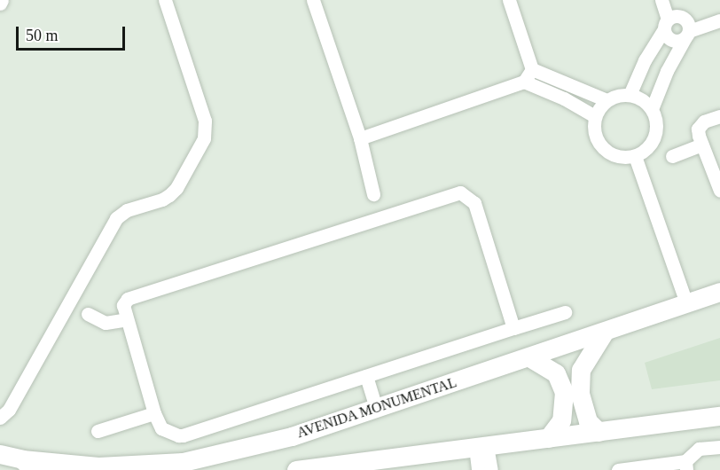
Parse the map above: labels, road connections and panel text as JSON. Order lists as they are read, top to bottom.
{
  "streets": {
    "street": ["AVENIDA MONUMENTAL"]
  },
  "scale_bar": "50 m"
}
